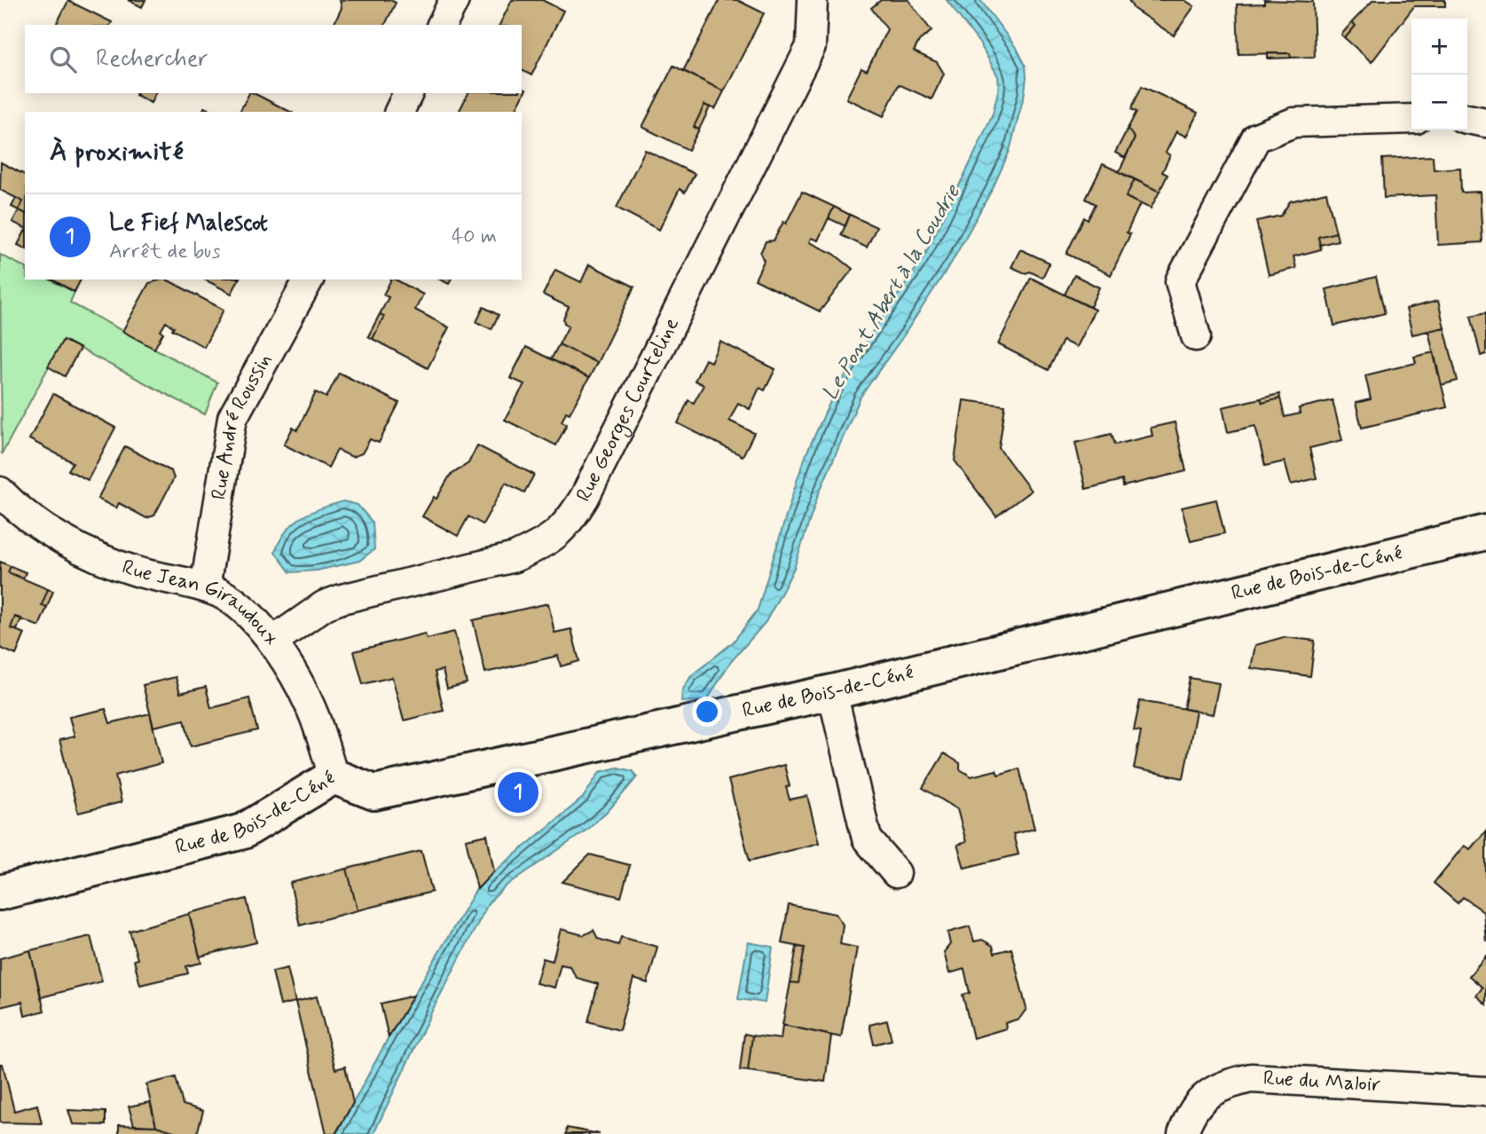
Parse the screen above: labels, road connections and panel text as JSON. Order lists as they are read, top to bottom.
{
  "streets": {
    "street": [
      "Rue Georges Courteline",
      "Rue André Roussin",
      "Rue de Bois-de-Céné",
      "Rue Jean Giraudoux",
      "Rue du Maloir"
    ]
  },
  "crossings": [
    ["Rue Georges Courteline", "Rue Jean Giraudoux"],
    ["Rue André Roussin", "Rue Jean Giraudoux"],
    ["Rue de Bois-de-Céné", "Rue Jean Giraudoux"]
  ],
  "water": ["Le Pont Abert à la Coudrie"],
  "page": {
    "map_buttons": ["+", "−"],
    "search": "Rechercher",
    "heading": "À proximité",
    "list": [
      {
        "mark": "1",
        "name": "Le Fief Malescot",
        "note": "Arrêt de bus",
        "value": "40 m"
      }
    ],
    "pins": "1"
  }
}
